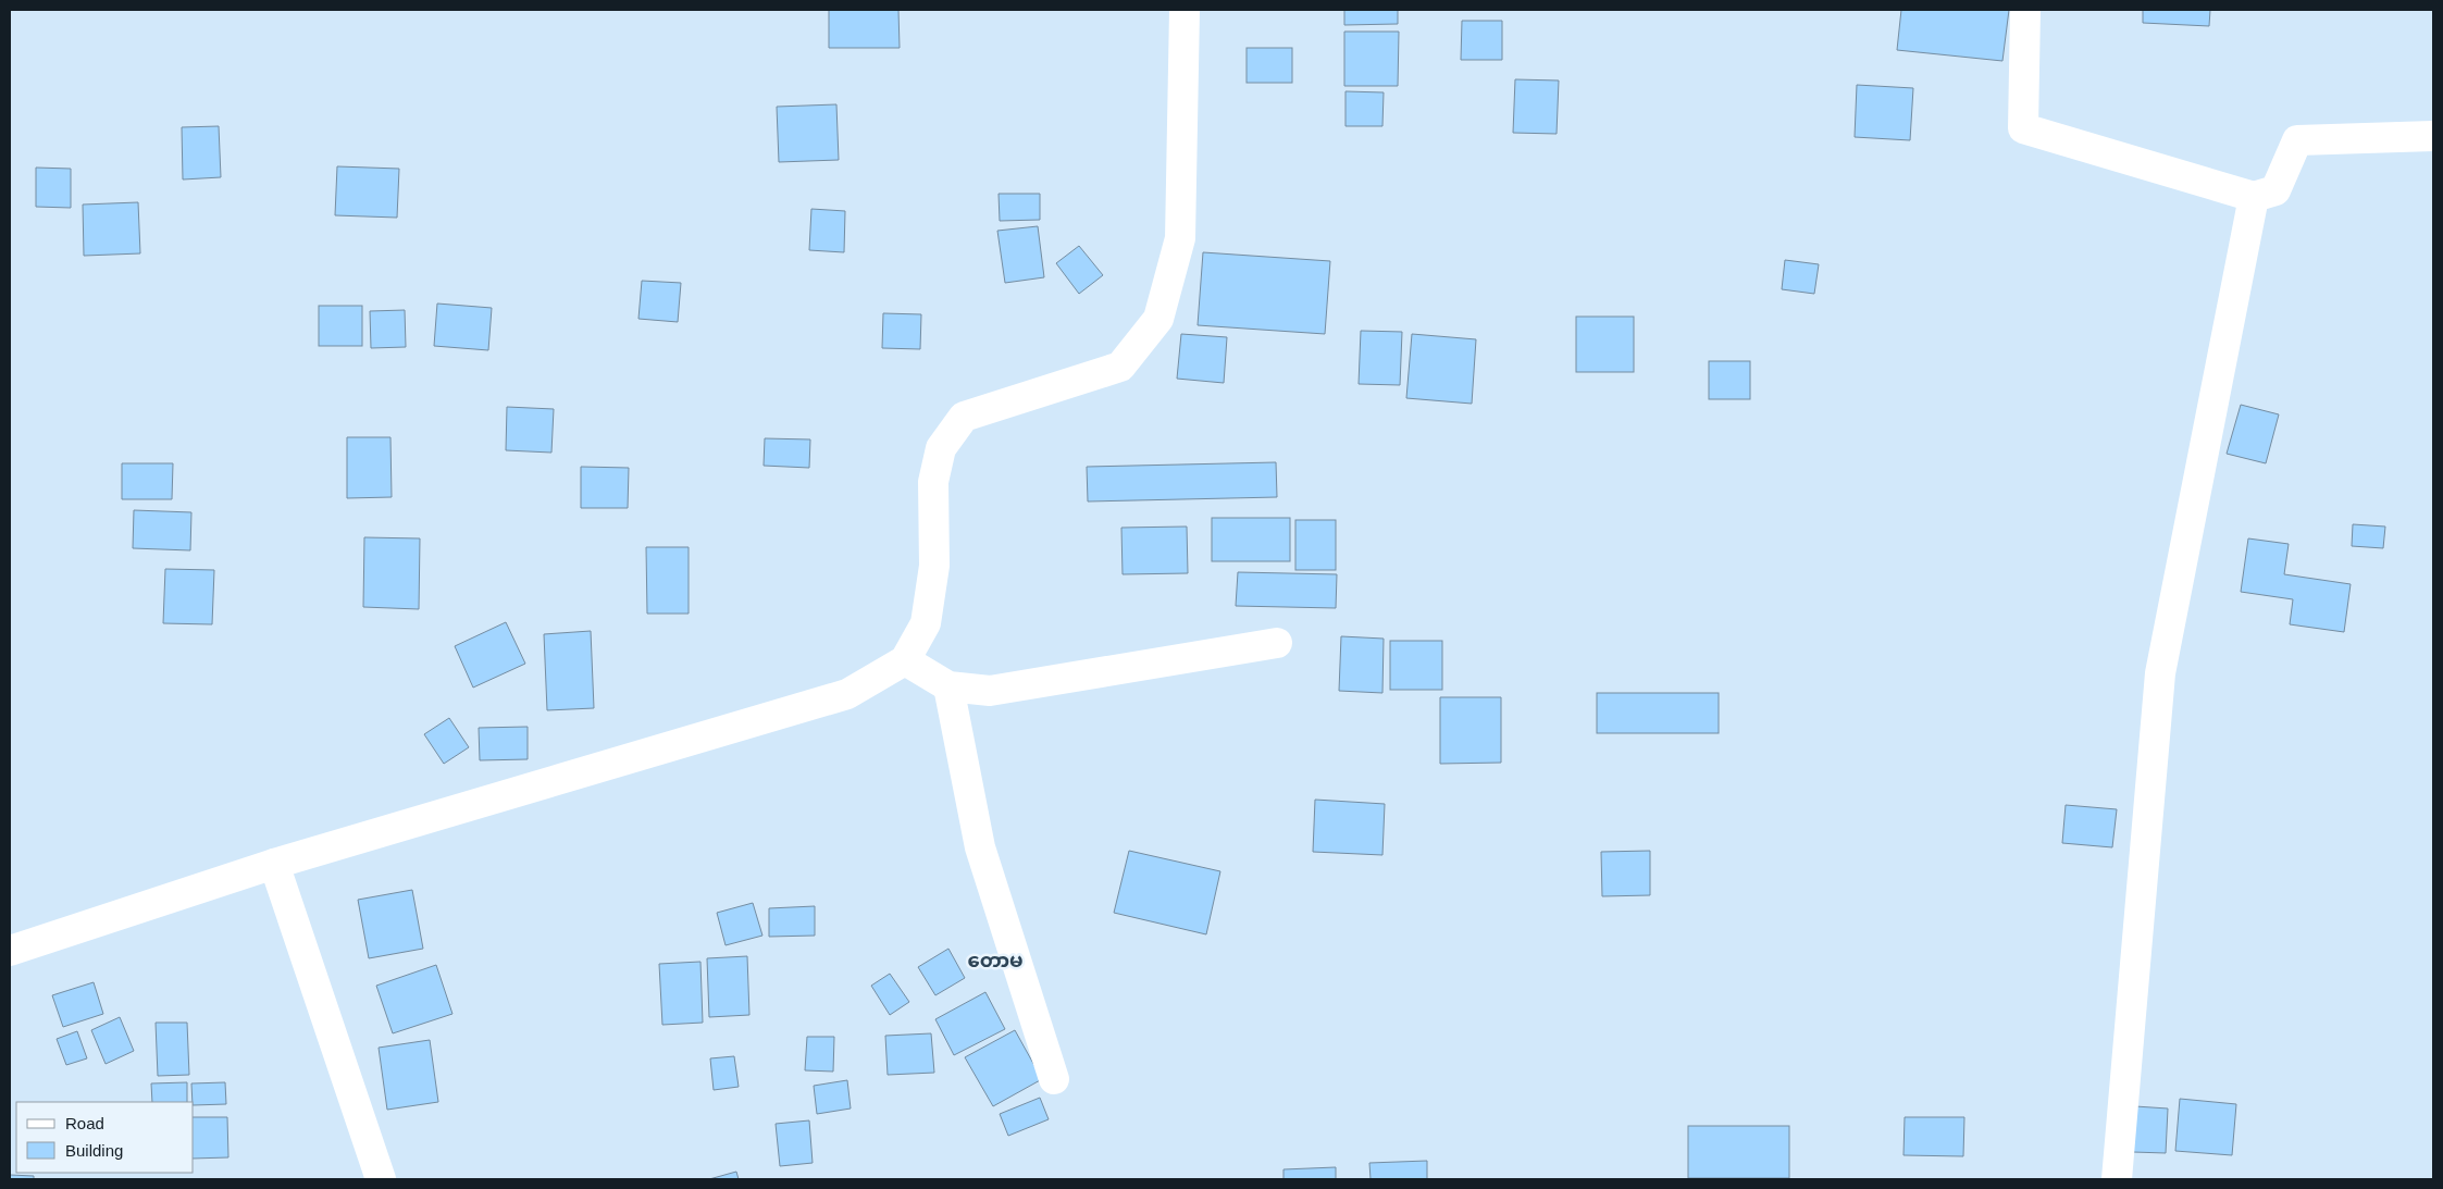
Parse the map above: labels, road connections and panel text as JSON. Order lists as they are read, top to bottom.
{
  "districts": ["တောမ"],
  "legend": ["Road", "Building"]
}
